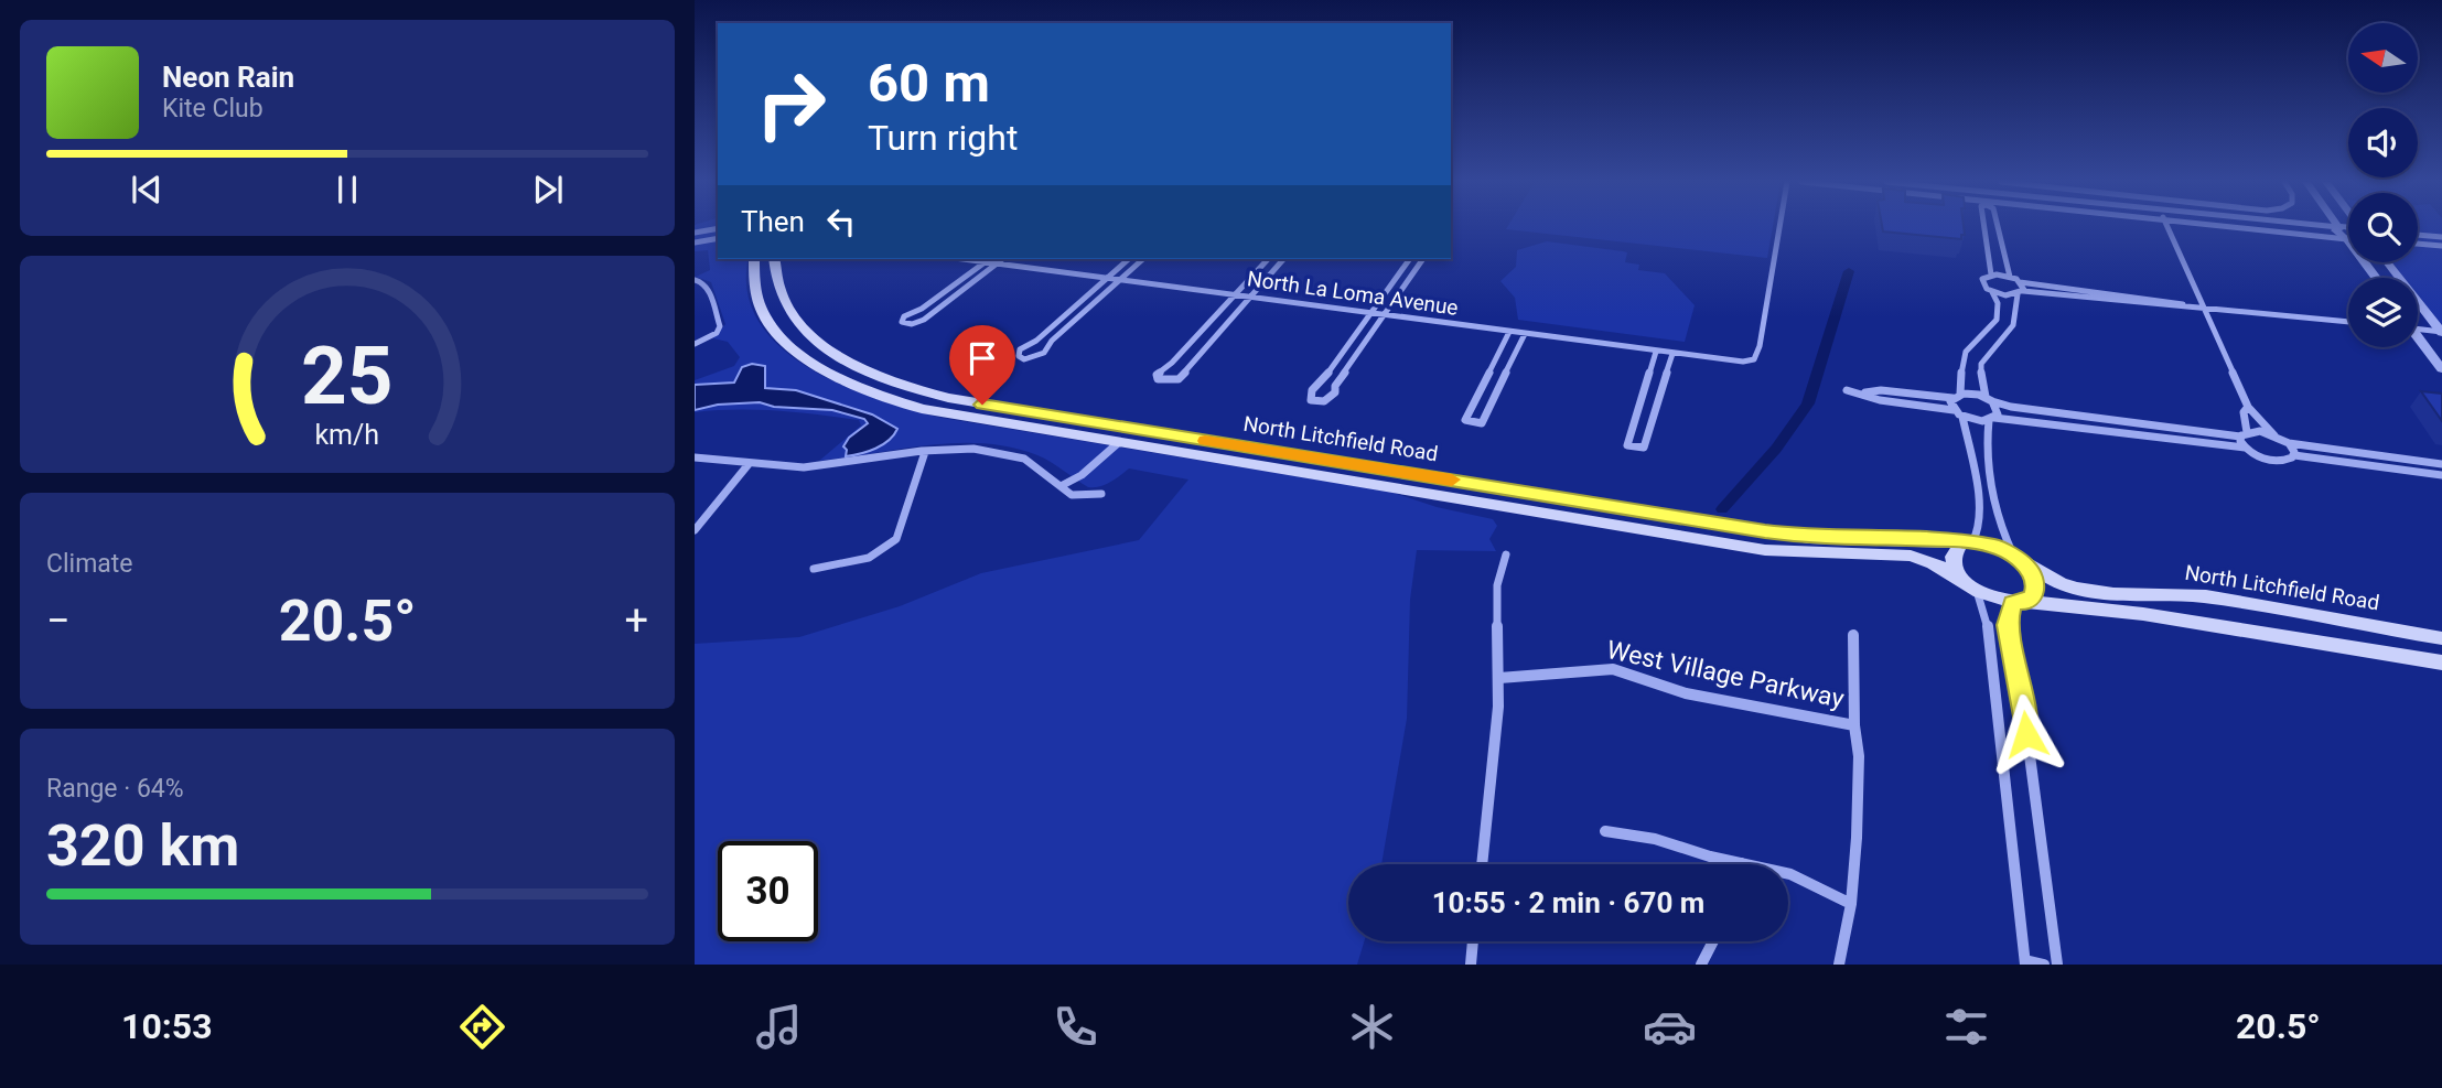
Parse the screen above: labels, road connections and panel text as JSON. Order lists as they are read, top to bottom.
{
  "streets": {
    "main road": ["North Litchfield Road"],
    "street": ["North La Loma Avenue", "West Village Parkway"]
  },
  "north": "left",
  "page": {
    "turn": ["60 m", "Turn right"],
    "song": ["Neon Rain", "Kite Club"],
    "then": "Then",
    "tile": [
      "Climate",
      ["Range · 64%", "320 km"]
    ],
    "heat": ["−", "20.5°", "+"],
    "limit": "30",
    "trip": "10:55 · 2 min · 670 m",
    "tabs": ["10:53", "20.5°"],
    "gauge": ["25", "km/h"]
  }
}
